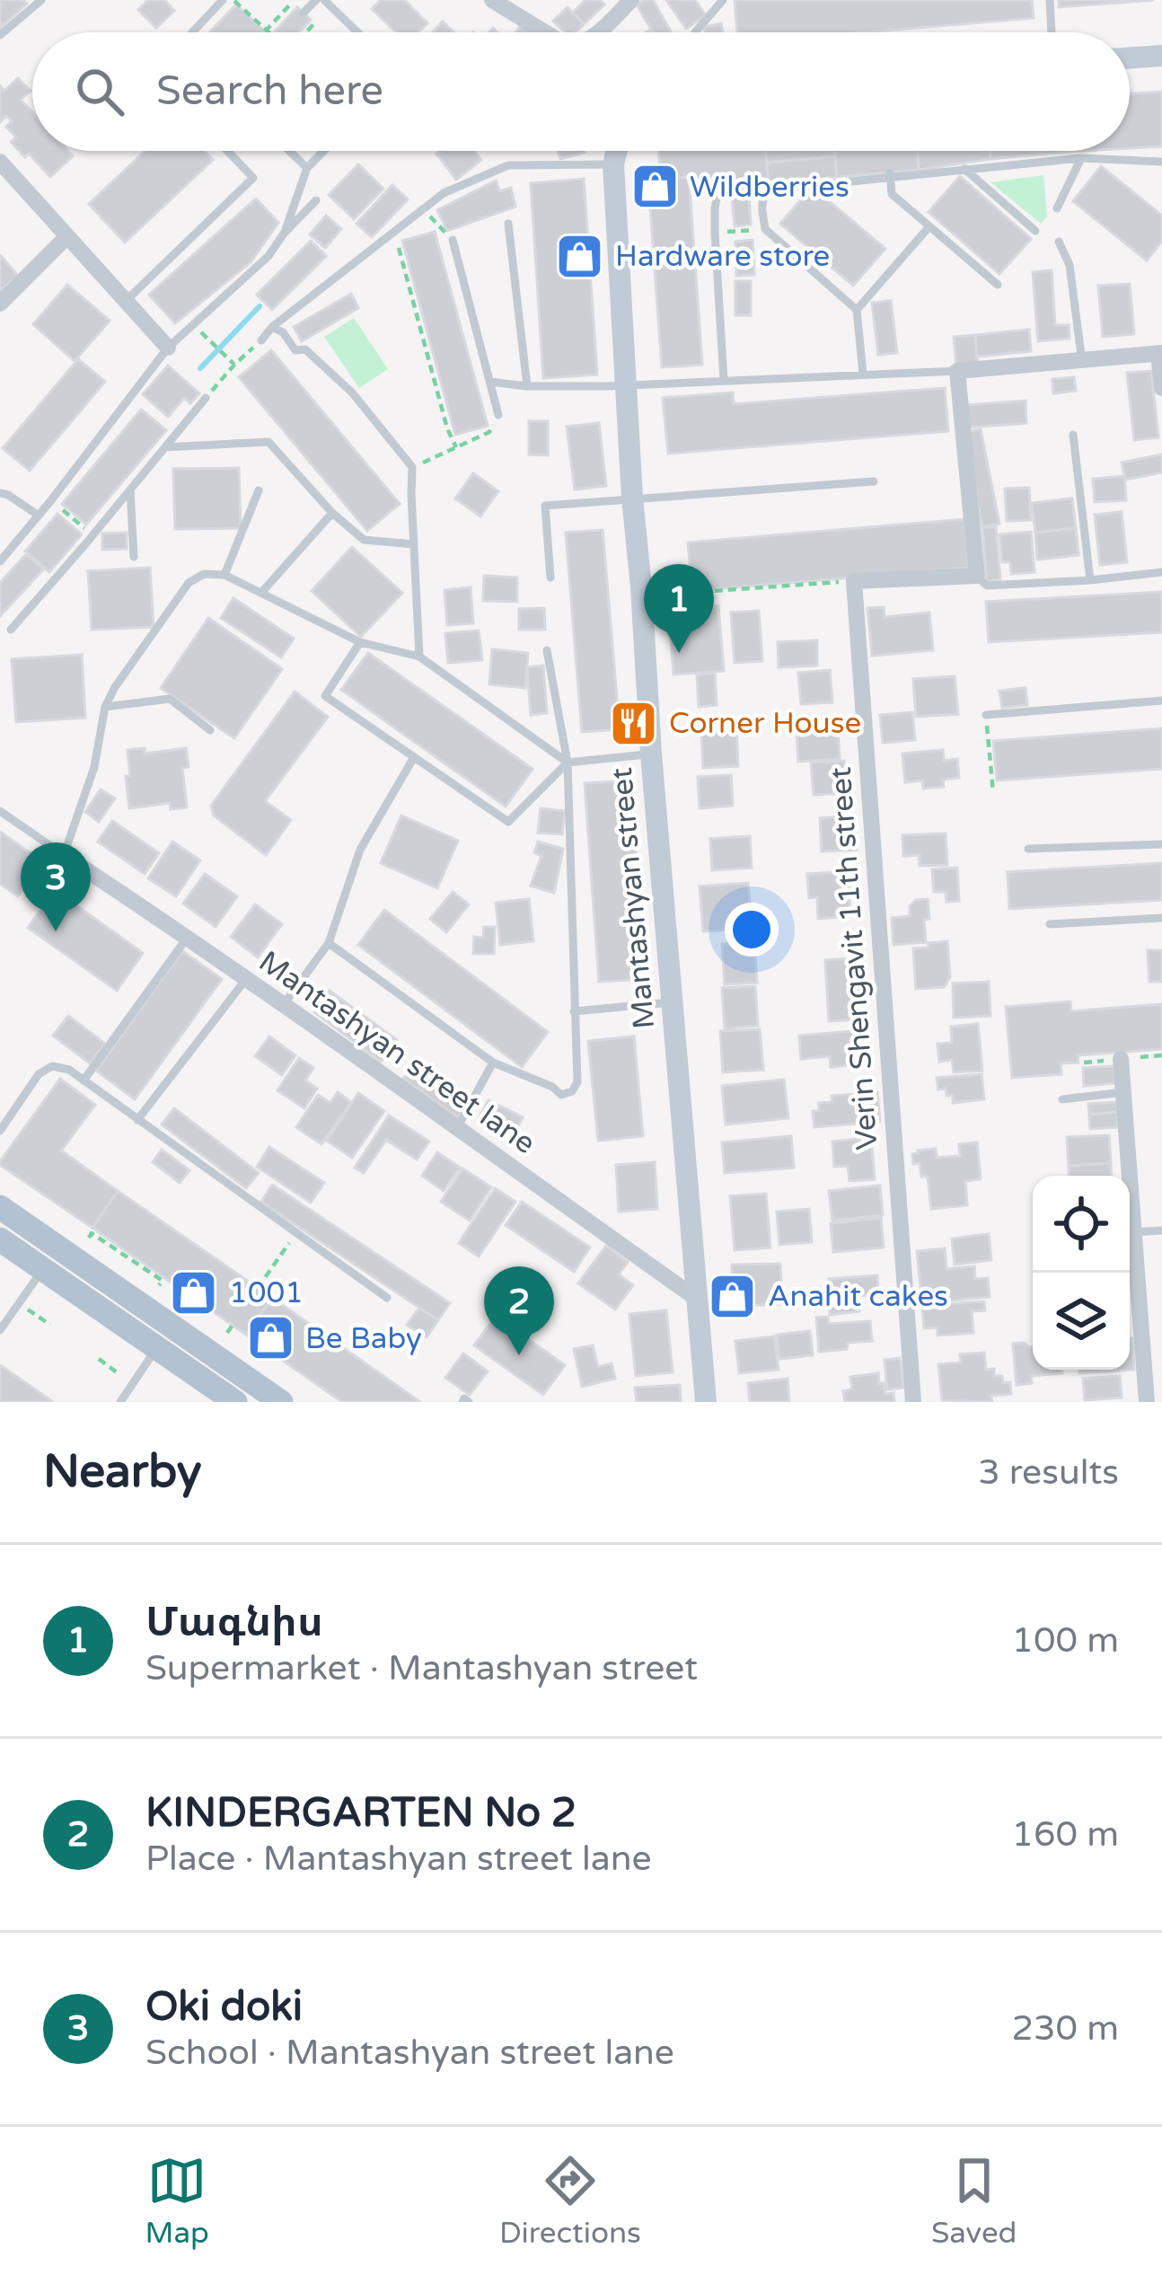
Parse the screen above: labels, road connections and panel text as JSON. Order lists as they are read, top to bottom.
{
  "streets": {
    "street": ["Mantashyan street", "Verin Shengavit 11th street", "Mantashyan street lane"]
  },
  "crossings": [
    ["Mantashyan street", "Mantashyan street lane"]
  ],
  "places": {
    "shop": [
      "Wildberries",
      "Hardware store",
      "1001",
      "Anahit cakes",
      "Be Baby"
    ],
    "restaurant": ["Corner House"]
  },
  "page": {
    "search": "Search here",
    "pins": ["1", "3", "2"],
    "heading": ["Nearby", "3 results"],
    "list": [
      {
        "mark": "1",
        "name": "Մագնիս",
        "note": "Supermarket · Mantashyan street",
        "value": "100 m"
      },
      {
        "mark": "2",
        "name": "KINDERGARTEN No 2",
        "note": "Place · Mantashyan street lane",
        "value": "160 m"
      },
      {
        "mark": "3",
        "name": "Oki doki",
        "note": "School · Mantashyan street lane",
        "value": "230 m"
      }
    ],
    "nav": ["Map", "Directions", "Saved"]
  }
}
